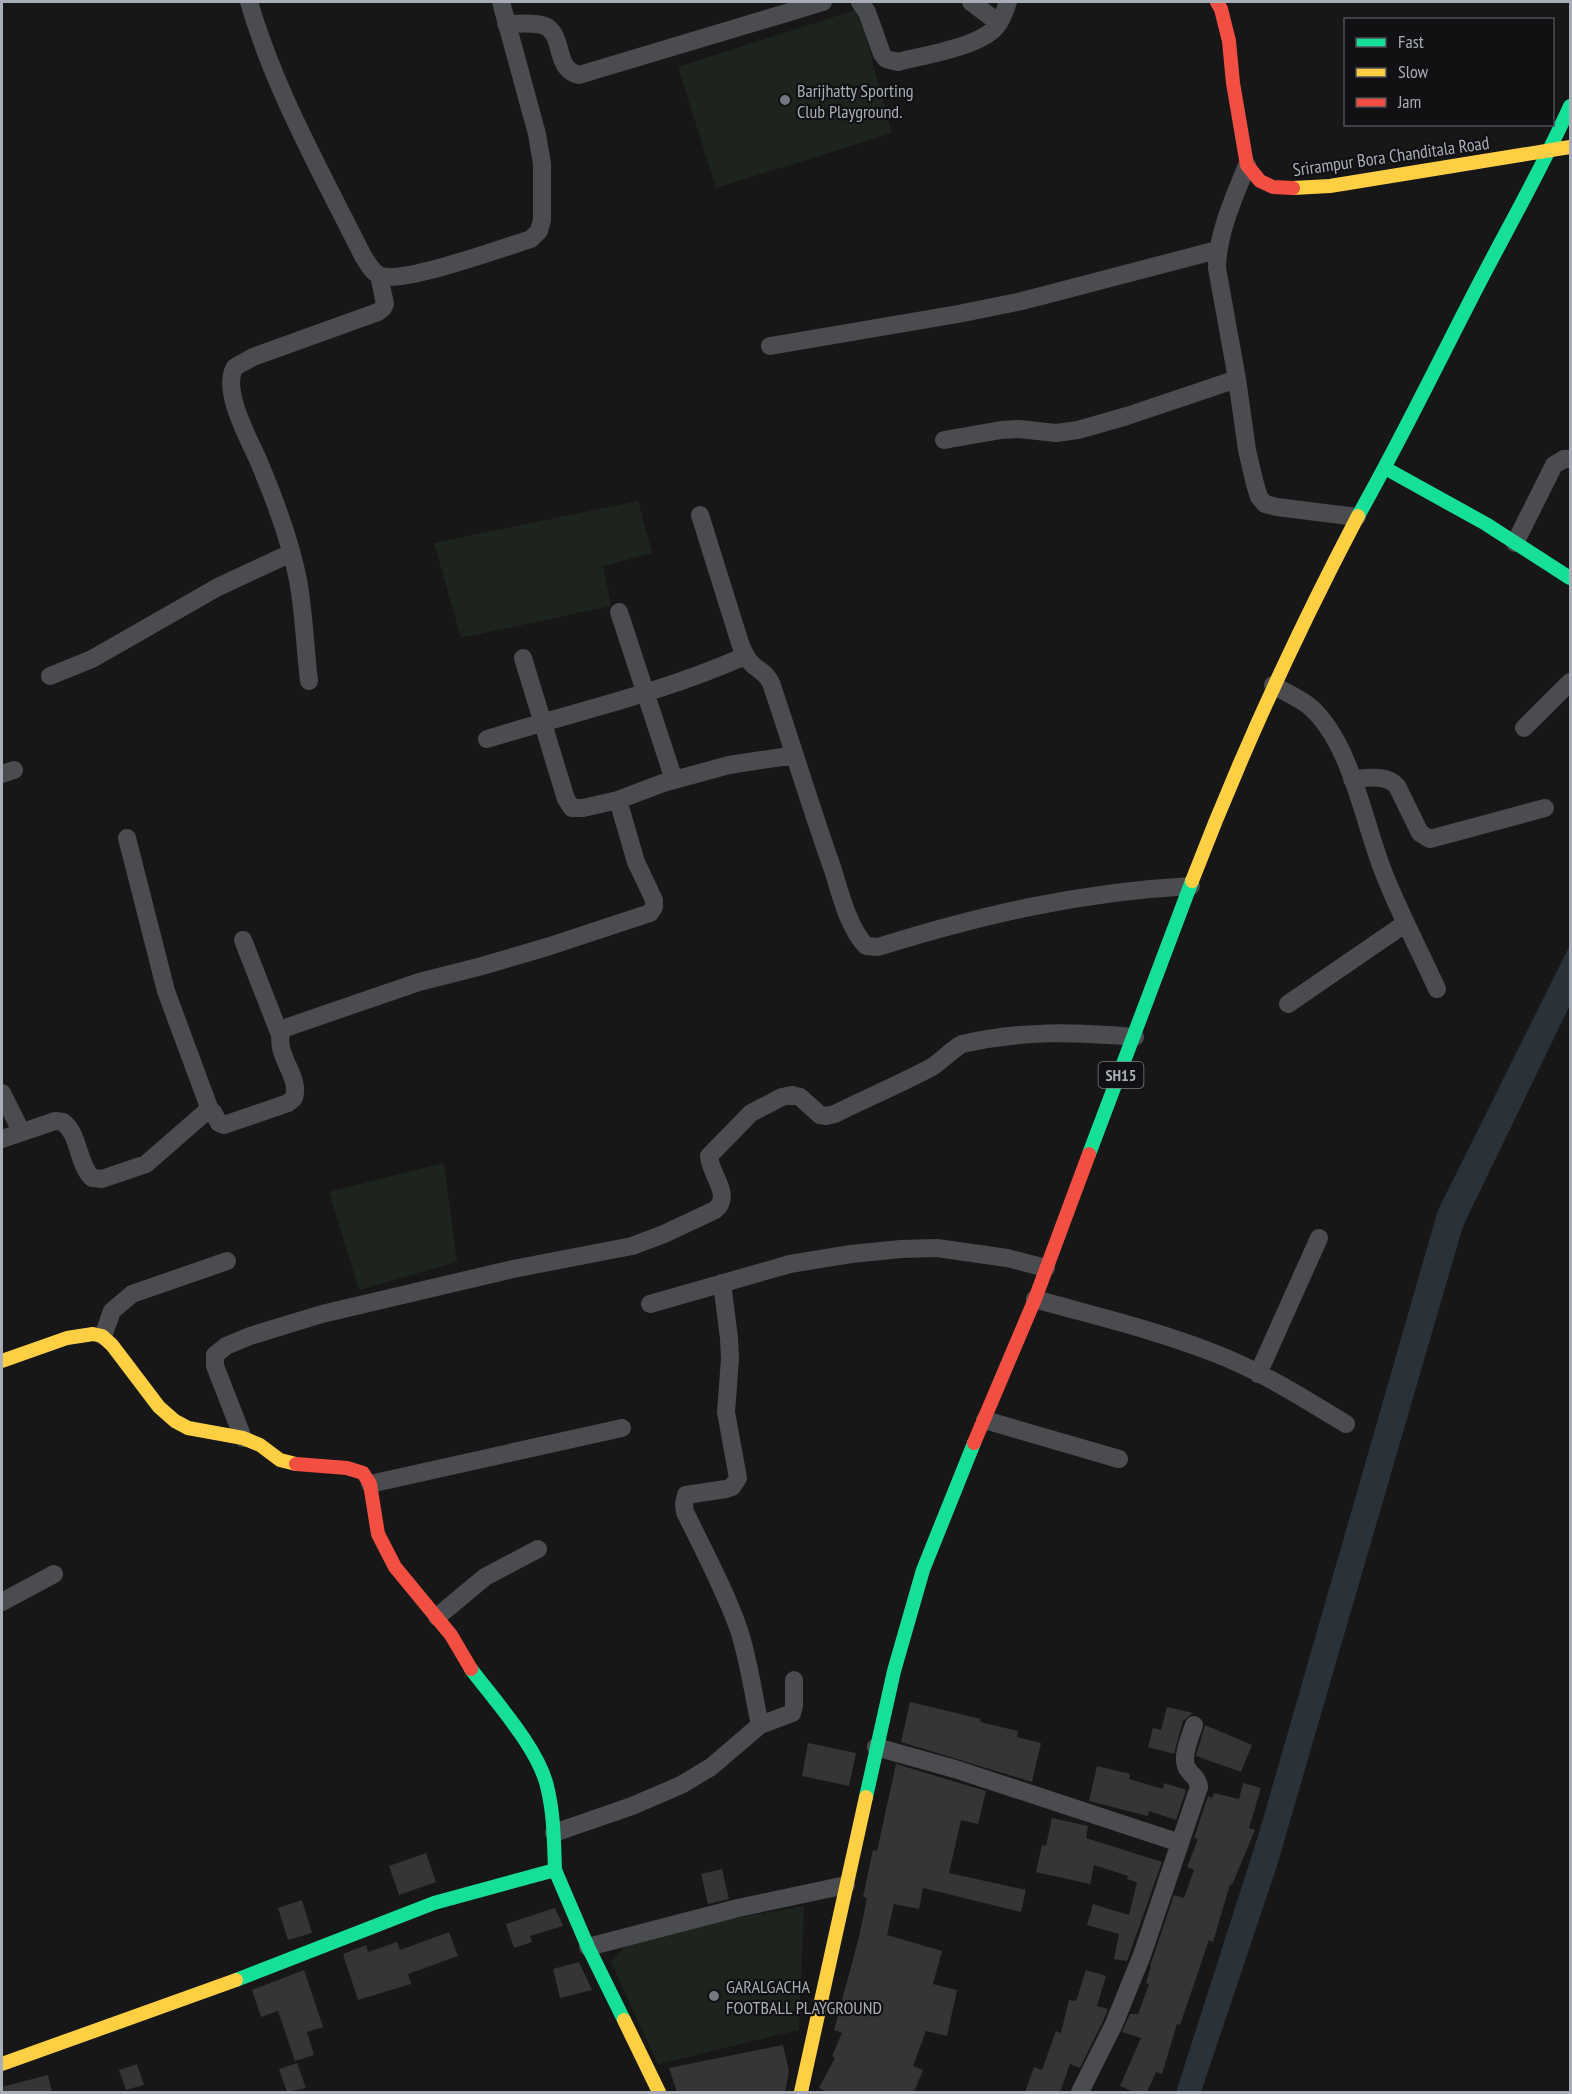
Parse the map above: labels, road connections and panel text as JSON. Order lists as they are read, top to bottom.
{
  "streets": {
    "main road": ["Srirampur Bora Chanditala Road", "SH15"]
  },
  "crossings": [
    ["Srirampur Bora Chanditala Road", "SH15"]
  ],
  "places": ["Barijhatty Sporting Club Playground.", "GARALGACHA FOOTBALL PLAYGROUND"],
  "legend": ["Fast", "Slow", "Jam"]
}
